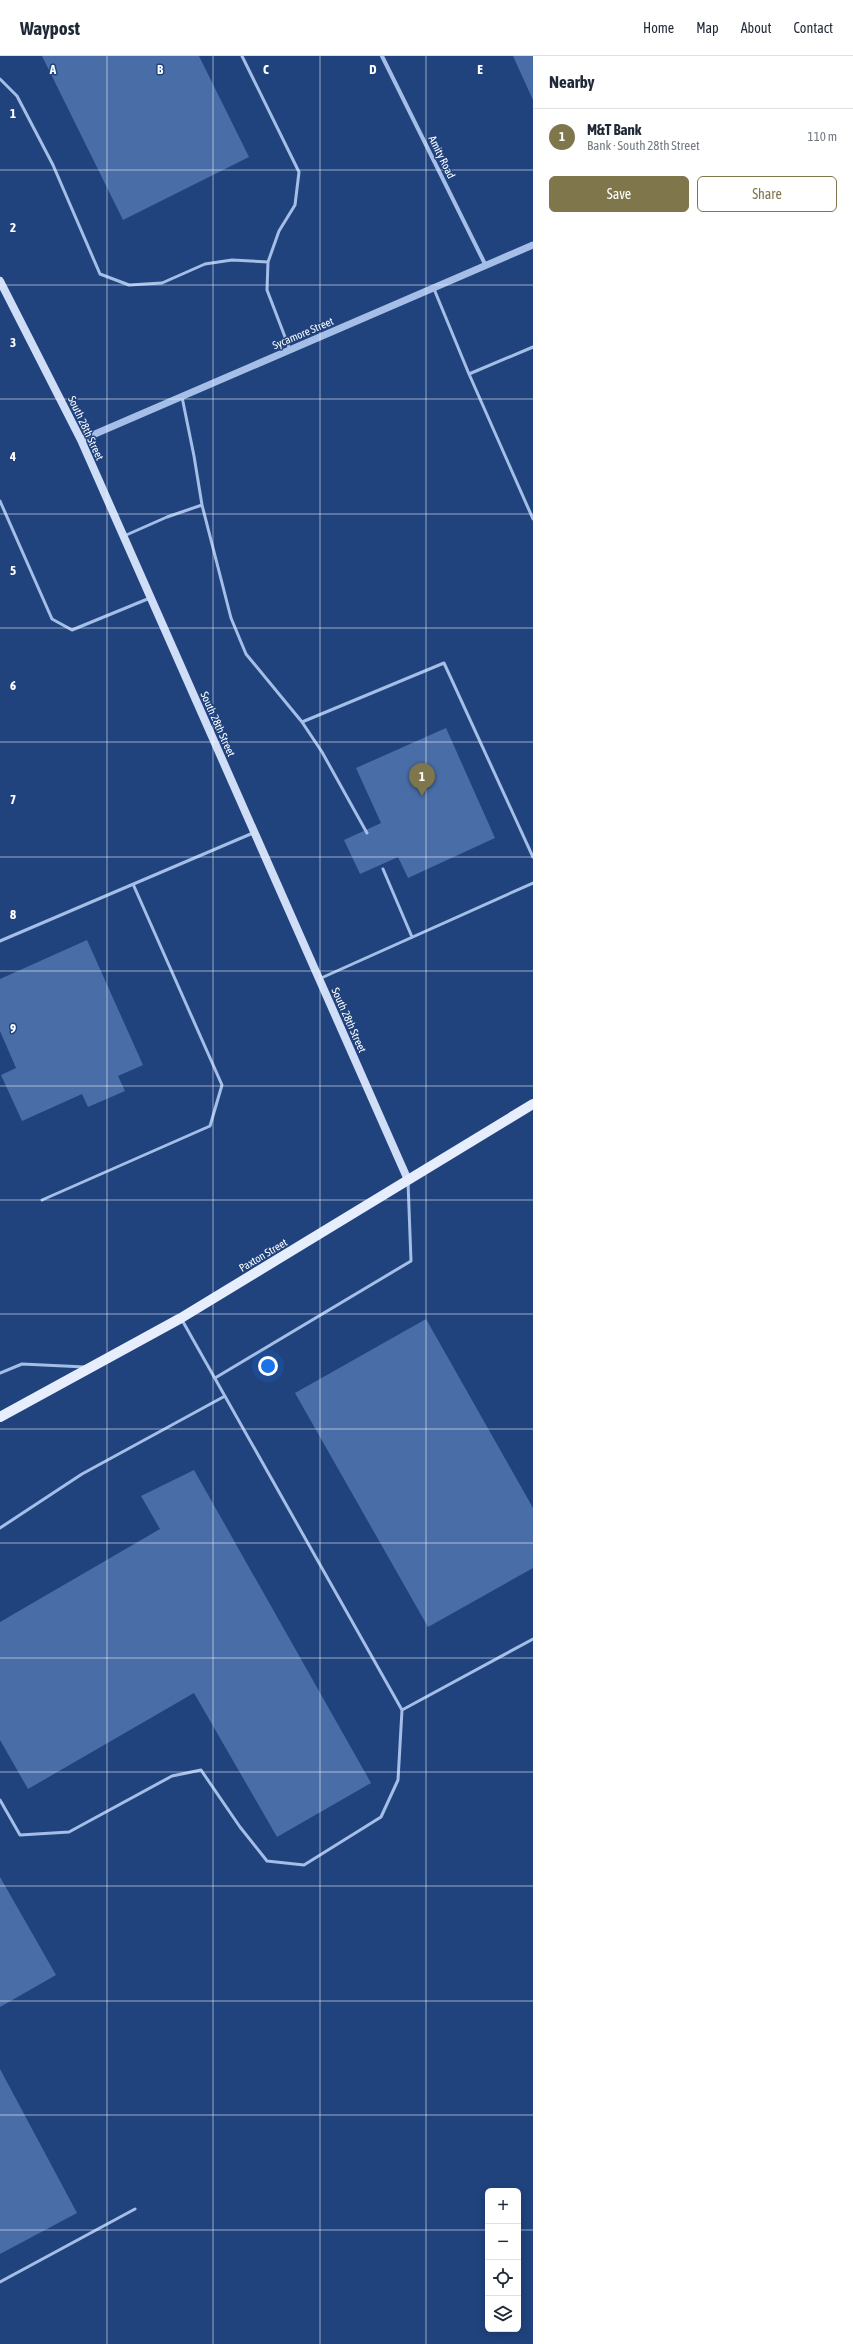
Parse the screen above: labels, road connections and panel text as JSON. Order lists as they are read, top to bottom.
{
  "streets": {
    "main road": ["South 28th Street", "Paxton Street"],
    "street": ["Amity Road", "Sycamore Street"]
  },
  "crossings": [
    ["Amity Road", "Sycamore Street"],
    ["Sycamore Street", "South 28th Street"],
    ["South 28th Street", "Paxton Street"]
  ],
  "page": {
    "header": "Waypost",
    "nav": [
      "Home",
      "Map",
      "About",
      "Contact"
    ],
    "heading": "Nearby",
    "list": [
      {
        "mark": "1",
        "name": "M&T Bank",
        "note": "Bank · South 28th Street",
        "value": "110 m"
      }
    ],
    "buttons": ["Save", "Share"],
    "pins": "1",
    "map_buttons": ["+", "−"]
  },
  "grid": {
    "columns": [
      "A",
      "B",
      "C",
      "D",
      "E"
    ],
    "rows": [
      "1",
      "2",
      "3",
      "4",
      "5",
      "6",
      "7",
      "8",
      "9"
    ]
  }
}
